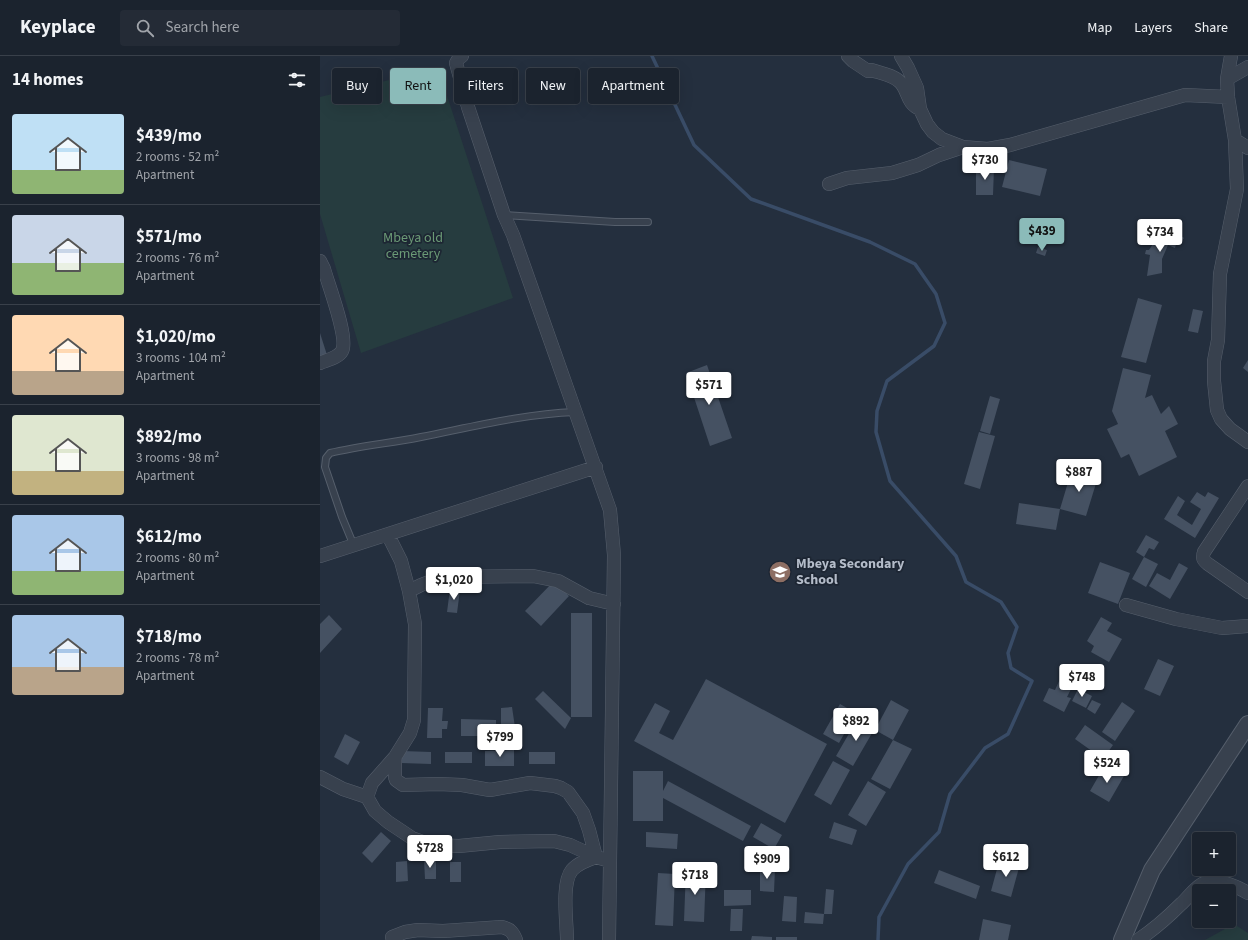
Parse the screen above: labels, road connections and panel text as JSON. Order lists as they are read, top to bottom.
{
  "parks": ["Mbeya old cemetery"],
  "places": {
    "school or university": ["Mbeya Secondary School"]
  },
  "page": {
    "header": "Keyplace",
    "search": "Search here",
    "nav": ["Map", "Layers", "Share"],
    "heading": "14 homes",
    "chip": [
      "Buy",
      "Rent",
      "Filters",
      "New",
      "Apartment"
    ],
    "list": [
      {
        "name": "$439/mo",
        "note": "2 rooms · 52 m² · Apartment"
      },
      {
        "name": "$571/mo",
        "note": "2 rooms · 76 m² · Apartment"
      },
      {
        "name": "$1,020/mo",
        "note": "3 rooms · 104 m² · Apartment"
      },
      {
        "name": "$892/mo",
        "note": "3 rooms · 98 m² · Apartment"
      },
      {
        "name": "$612/mo",
        "note": "2 rooms · 80 m² · Apartment"
      },
      {
        "name": "$718/mo",
        "note": "2 rooms · 78 m² · Apartment"
      }
    ],
    "price": [
      "$730",
      "$439",
      "$734",
      "$571",
      "$887",
      "$1,020",
      "$748",
      "$892",
      "$799",
      "$524",
      "$728",
      "$612",
      "$909",
      "$718"
    ],
    "map_buttons": ["+", "−"]
  }
}
